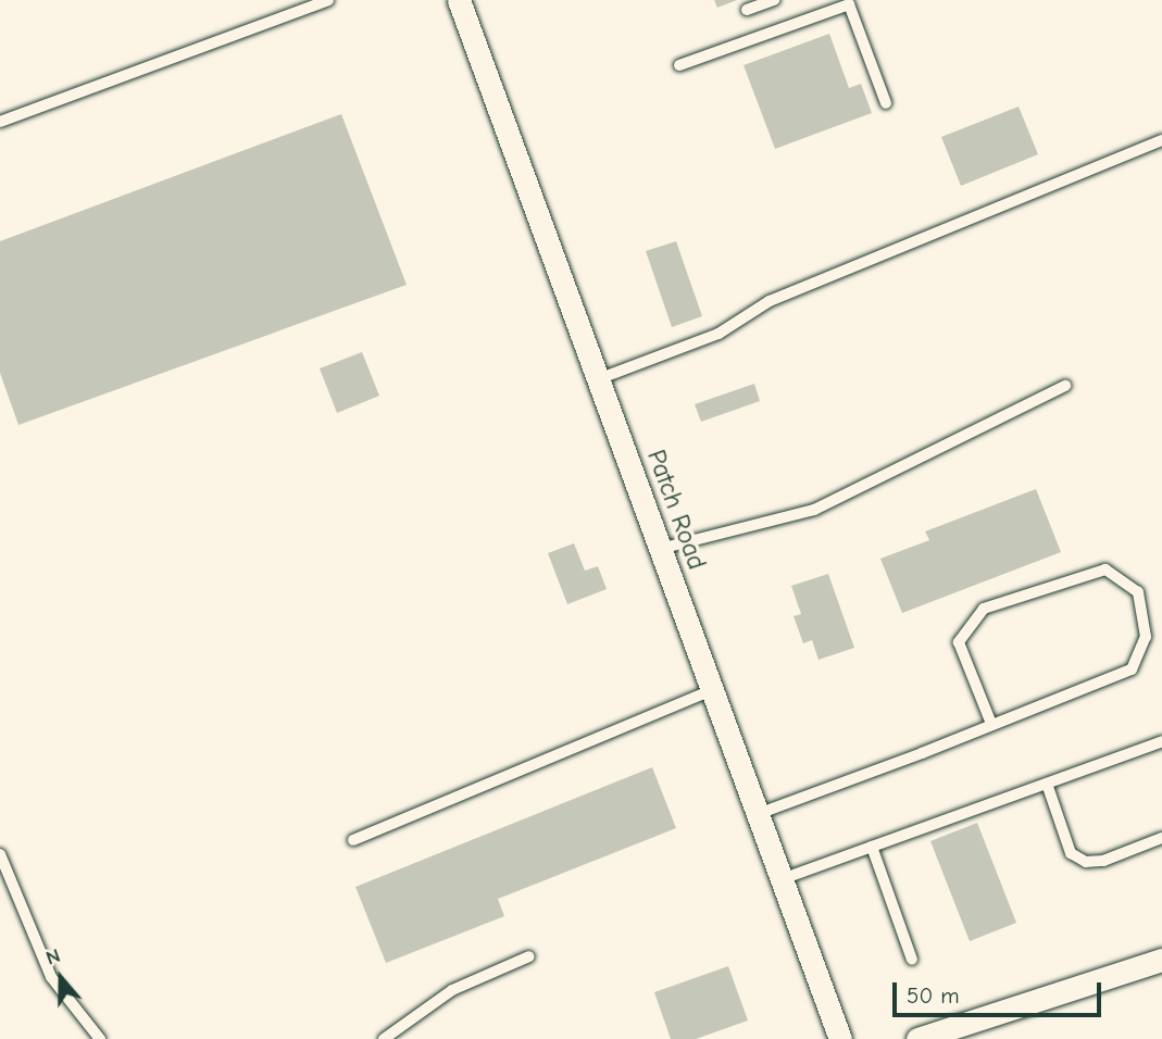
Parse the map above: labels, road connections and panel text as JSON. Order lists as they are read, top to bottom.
{
  "streets": {
    "street": ["Patch Road"]
  },
  "scale_bar": "50 m",
  "north": "top"
}
